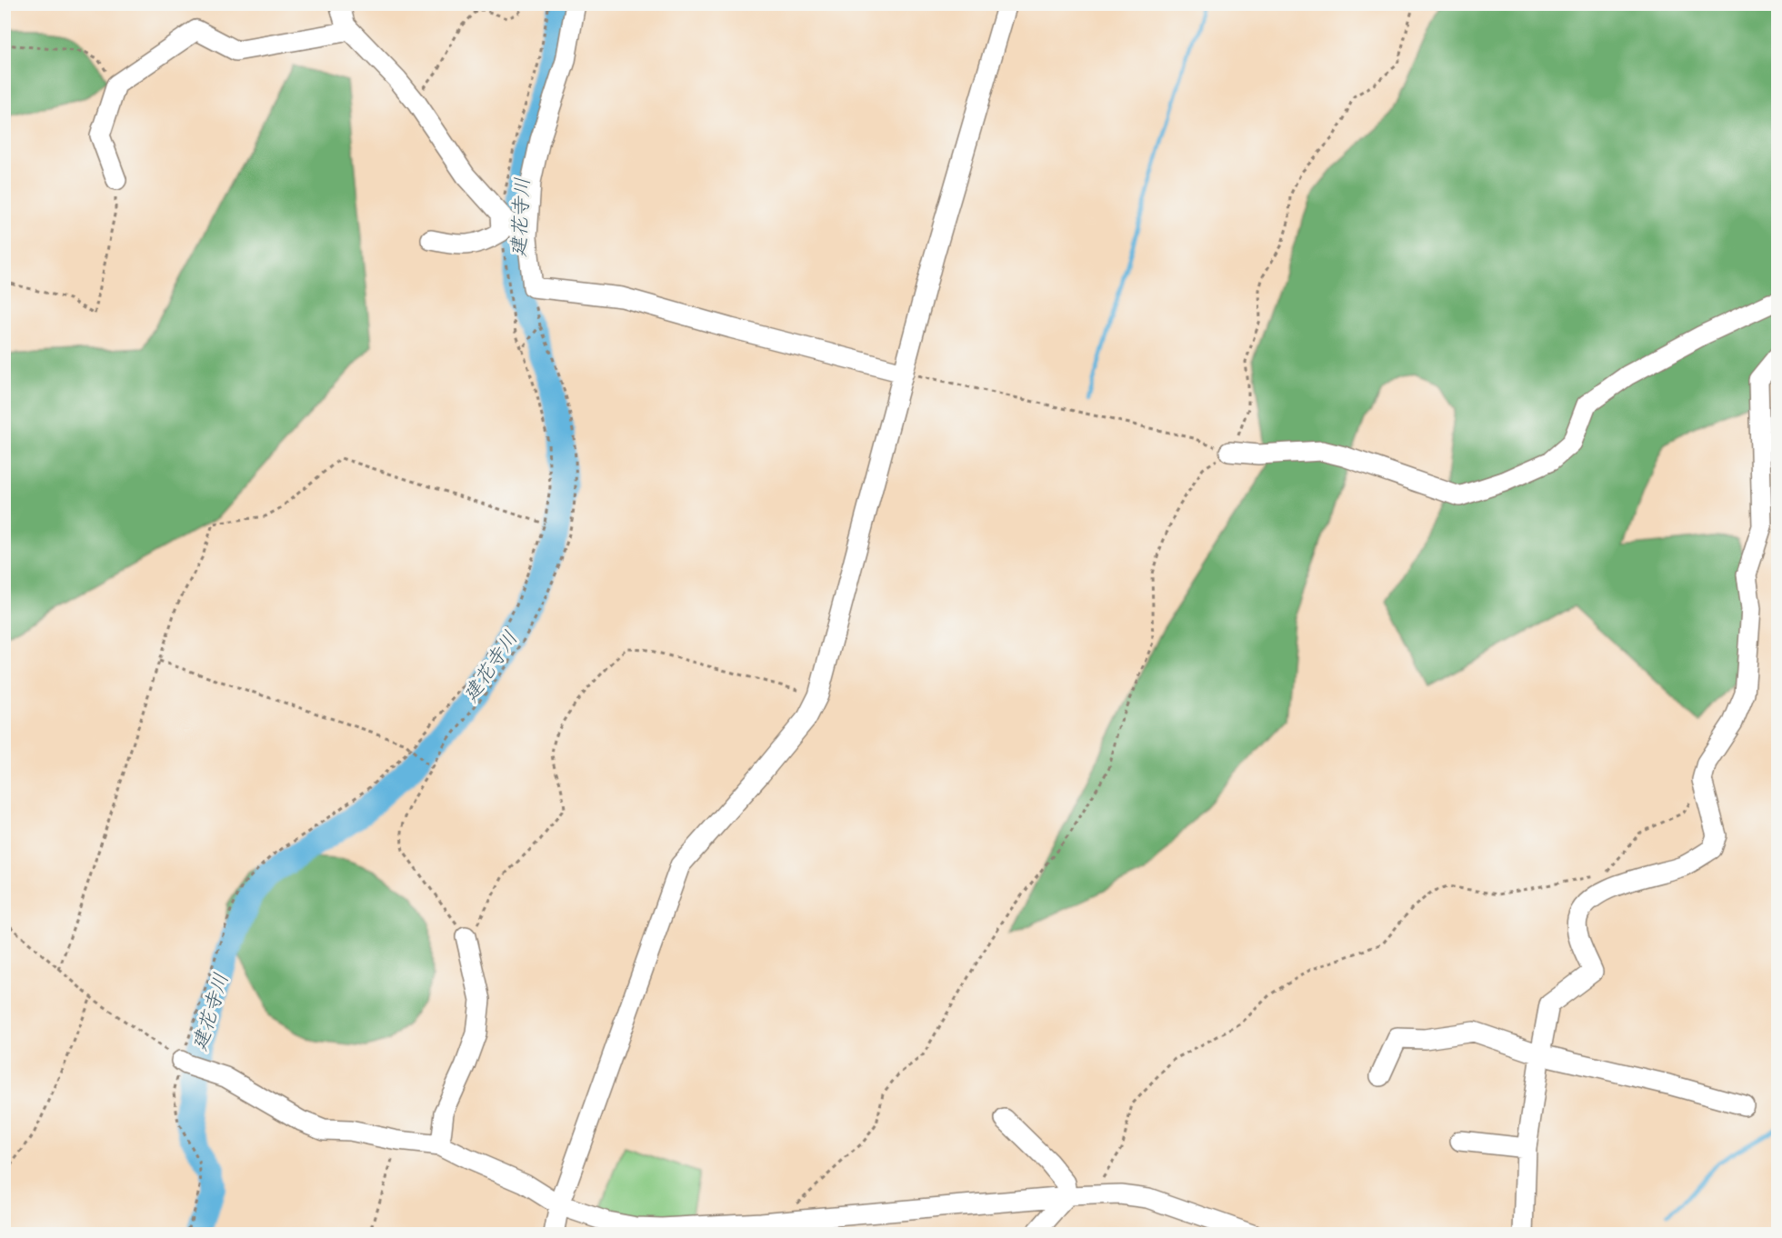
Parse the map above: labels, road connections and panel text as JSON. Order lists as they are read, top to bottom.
{
  "water": ["建花寺川"]
}
